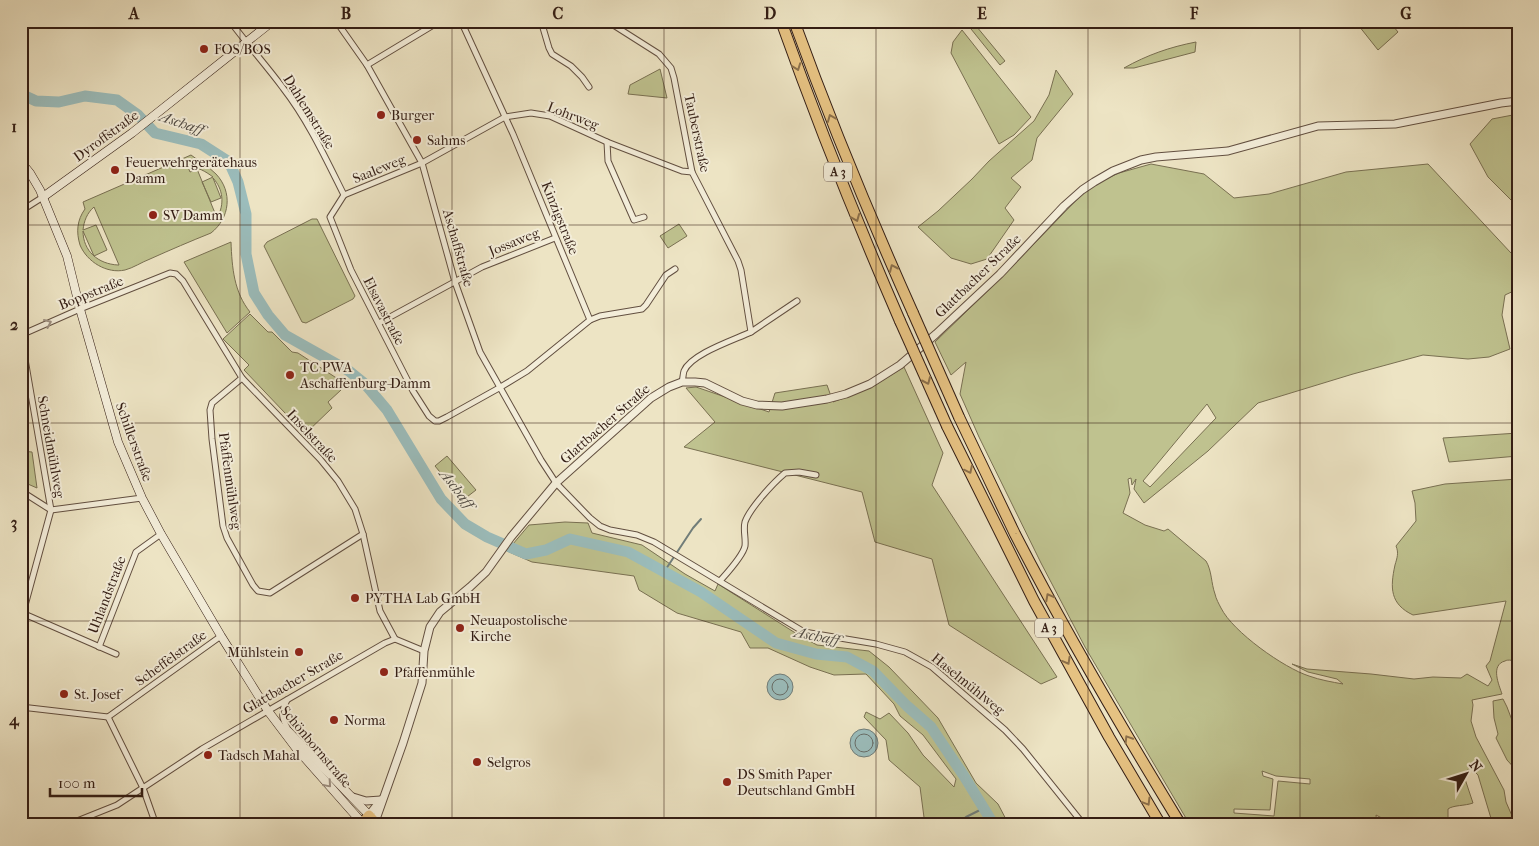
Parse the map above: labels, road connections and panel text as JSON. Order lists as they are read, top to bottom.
{
  "streets": {
    "highway": ["A 3"],
    "main road": ["Dyroffstraße", "Schillerstraße", "Schönbornstraße"],
    "street": [
      "Dahlemstraße",
      "Lohrweg",
      "Tauberstraße",
      "Saaleweg",
      "Kinzigstraße",
      "Jossaweg",
      "Aschaffstraße",
      "Glattbacher Straße",
      "Boppstraße",
      "Elsavastraße",
      "Inselstraße",
      "Schneidmühlweg",
      "Pfaffenmühlweg",
      "Uhlandstraße",
      "Scheffelstraße",
      "Haselmühlweg"
    ]
  },
  "crossings": [
    ["Dahlemstraße", "Dyroffstraße"],
    ["Dahlemstraße", "Saaleweg"],
    ["Dahlemstraße", "Elsavastraße"],
    ["Lohrweg", "Tauberstraße"],
    ["Lohrweg", "Saaleweg"],
    ["Lohrweg", "Kinzigstraße"],
    ["Lohrweg", "Aschaffstraße"],
    ["Dyroffstraße", "Schillerstraße"],
    ["Saaleweg", "Aschaffstraße"],
    ["Saaleweg", "Elsavastraße"],
    ["Kinzigstraße", "Jossaweg"],
    ["Jossaweg", "Aschaffstraße"],
    ["Jossaweg", "Elsavastraße"],
    ["Aschaffstraße", "Glattbacher Straße"],
    ["Aschaffstraße", "Elsavastraße"],
    ["Aschaffstraße", "Haselmühlweg"],
    ["Glattbacher Straße", "Inselstraße"],
    ["Glattbacher Straße", "Schillerstraße"],
    ["Glattbacher Straße", "Haselmühlweg"],
    ["Glattbacher Straße", "Schönbornstraße"],
    ["Boppstraße", "Inselstraße"],
    ["Boppstraße", "Schillerstraße"],
    ["Boppstraße", "Schneidmühlweg"],
    ["Inselstraße", "Pfaffenmühlweg"],
    ["Schillerstraße", "Uhlandstraße"],
    ["Schillerstraße", "Scheffelstraße"],
    ["Schillerstraße", "Schönbornstraße"]
  ],
  "one_way": ["Boppstraße"],
  "water": ["Aschaff"],
  "places": [
    "FOS/BOS",
    "Burger",
    "Sahms",
    "Feuerwehrgerätehaus Damm",
    "SV Damm",
    "TC PWA Aschaffenburg-Damm",
    "PYTHA Lab GmbH",
    "Neuapostolische Kirche",
    "Mühlstein",
    "Pfaffenmühle",
    "St. Josef",
    "Norma",
    "Tadsch Mahal",
    "Selgros",
    "DS Smith Paper Deutschland GmbH"
  ],
  "scale_bar": "100 m",
  "north": "top right",
  "grid": {
    "columns": [
      "A",
      "B",
      "C",
      "D",
      "E",
      "F",
      "G"
    ],
    "rows": [
      "1",
      "2",
      "3",
      "4"
    ]
  }
}
